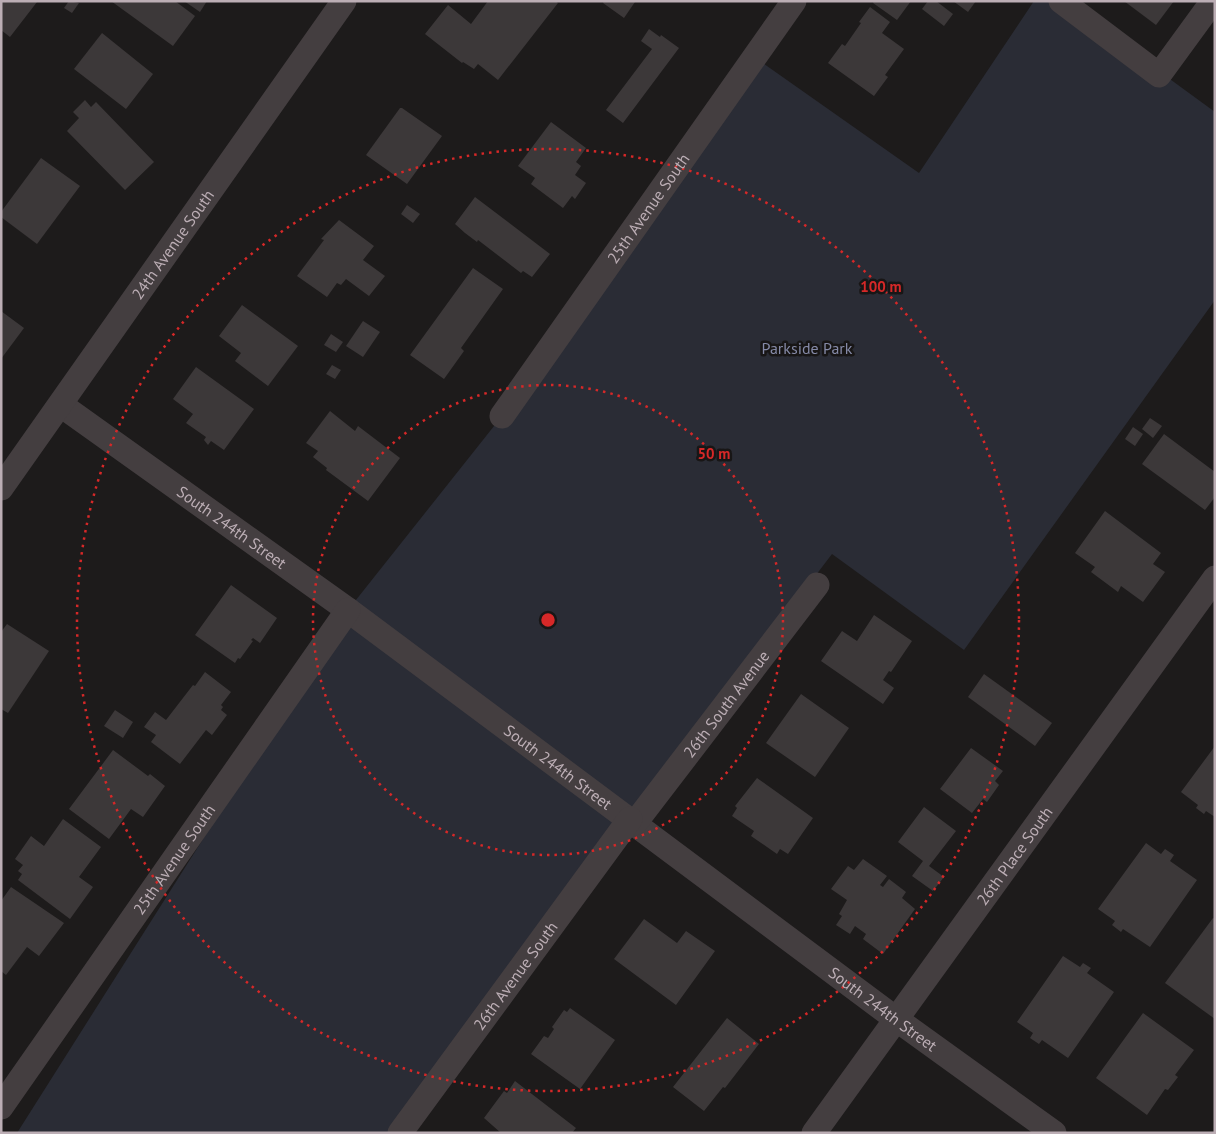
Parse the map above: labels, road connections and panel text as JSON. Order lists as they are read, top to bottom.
{
  "streets": {
    "street": [
      "25th Avenue South",
      "24th Avenue South",
      "South 244th Street",
      "26th South Avenue",
      "26th Place South",
      "26th Avenue South"
    ]
  },
  "crossings": [
    ["25th Avenue South", "South 244th Street"],
    ["24th Avenue South", "South 244th Street"],
    ["South 244th Street", "26th South Avenue"],
    ["South 244th Street", "26th Place South"],
    ["South 244th Street", "26th Avenue South"],
    ["26th South Avenue", "26th Avenue South"]
  ],
  "parks": ["Parkside Park"],
  "rings": ["100 m", "50 m"]
}
